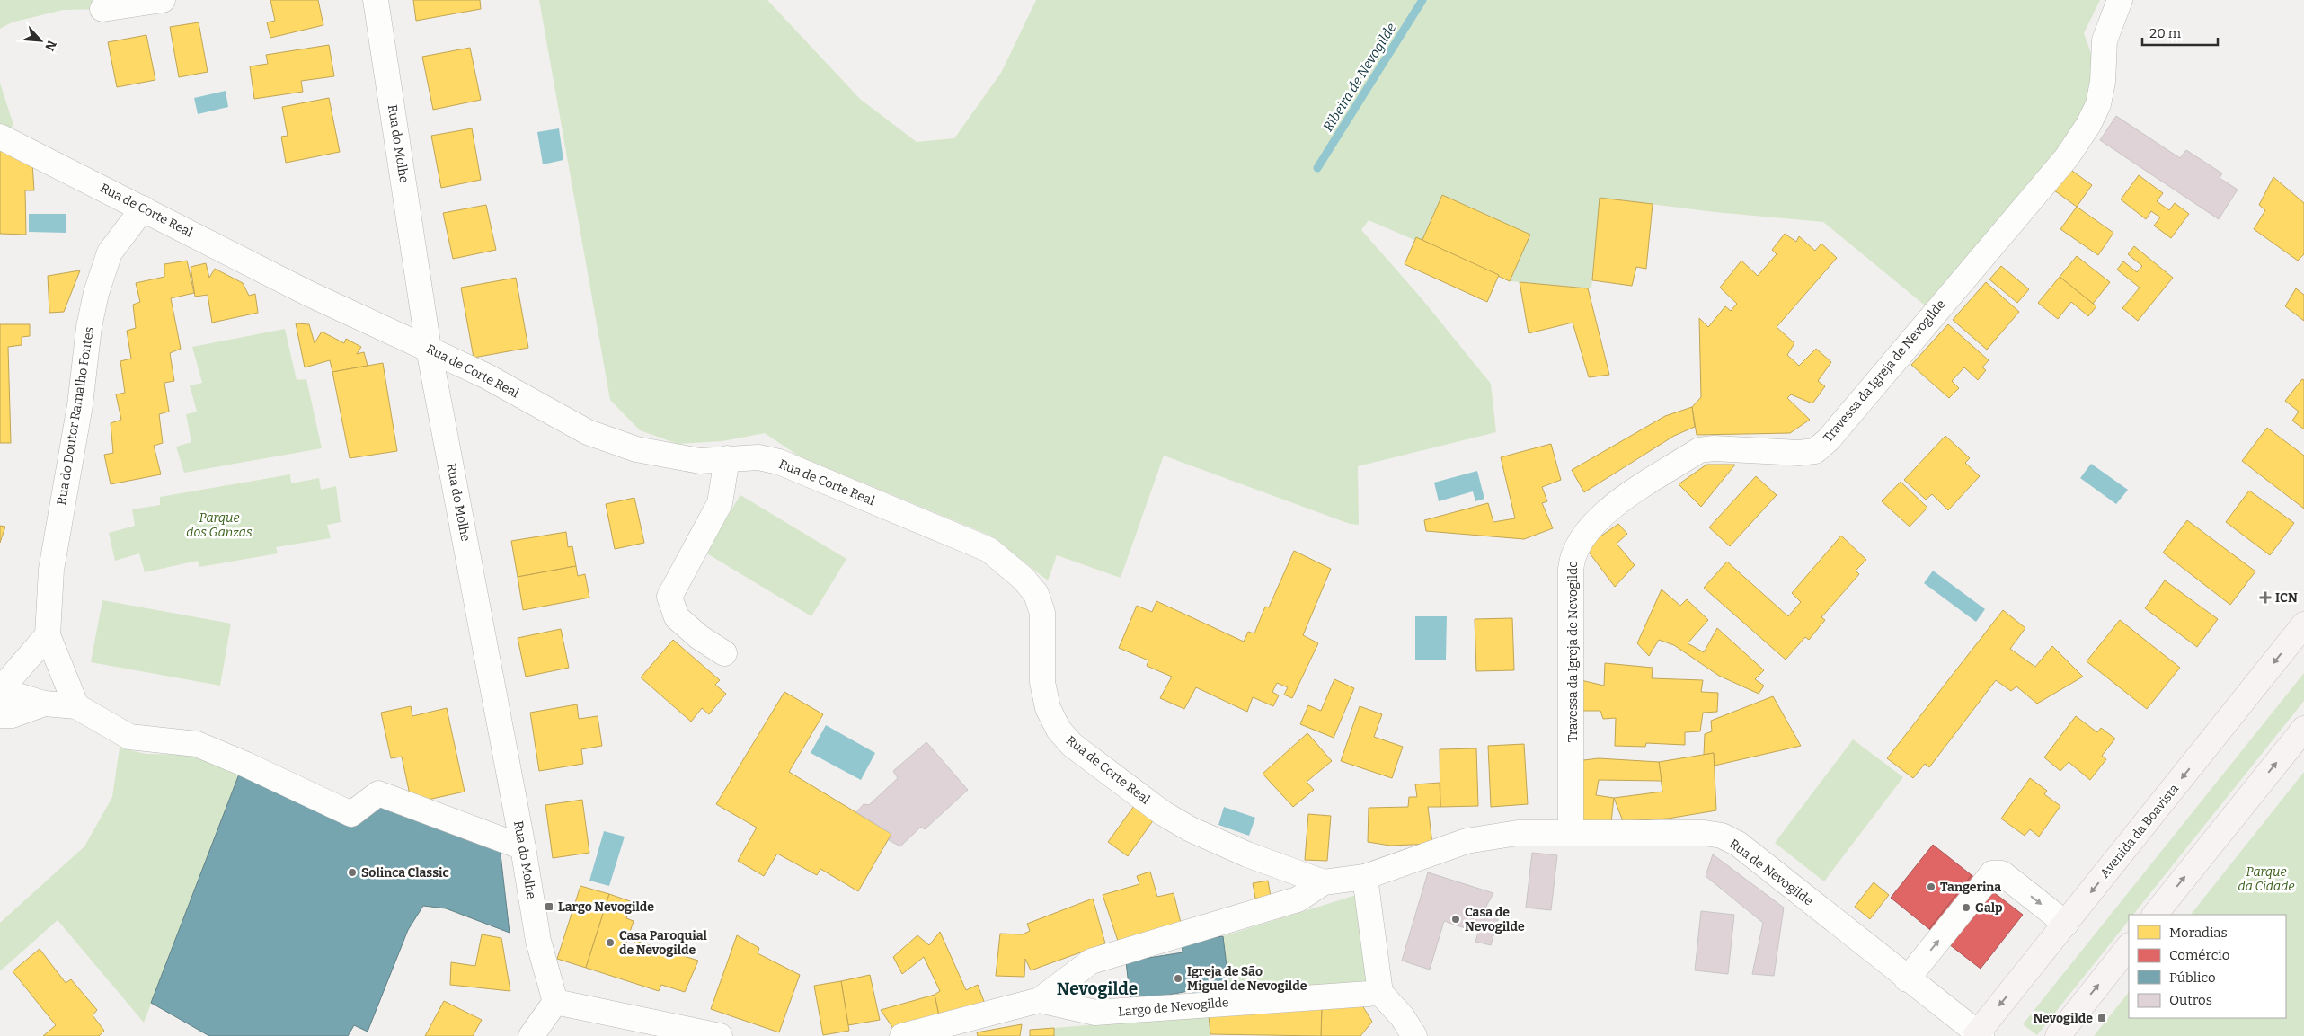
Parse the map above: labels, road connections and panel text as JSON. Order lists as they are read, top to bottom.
{
  "streets": {
    "main road": ["Avenida da Boavista"],
    "street": [
      "Rua do Molhe",
      "Rua de Corte Real",
      "Travessa da Igreja de Nevogilde",
      "Rua do Doutor Ramalho Fontes",
      "Rua de Nevogilde",
      "Largo de Nevogilde"
    ]
  },
  "crossings": [
    ["Rua do Molhe", "Rua de Corte Real"],
    ["Rua de Corte Real", "Rua do Doutor Ramalho Fontes"],
    ["Rua de Corte Real", "Largo de Nevogilde"],
    ["Travessa da Igreja de Nevogilde", "Rua de Nevogilde"],
    ["Avenida da Boavista", "Rua de Nevogilde"],
    ["Rua de Nevogilde", "Largo de Nevogilde"]
  ],
  "districts": ["Nevogilde"],
  "water": ["Ribeira de Nevogilde"],
  "parks": ["Parque dos Ganzas", "Parque da Cidade"],
  "places": {
    "health": ["ICN"],
    "other": [
      "Solinca Classic",
      "Tangerina",
      "Galp",
      "Casa de Nevogilde",
      "Casa Paroquial de Nevogilde",
      "Igreja de São Miguel de Nevogilde"
    ],
    "transit": ["Largo Nevogilde", "Nevogilde"]
  },
  "legend": [
    "Moradias",
    "Comércio",
    "Público",
    "Outros"
  ],
  "scale_bar": "20 m",
  "north": "bottom right"
}
